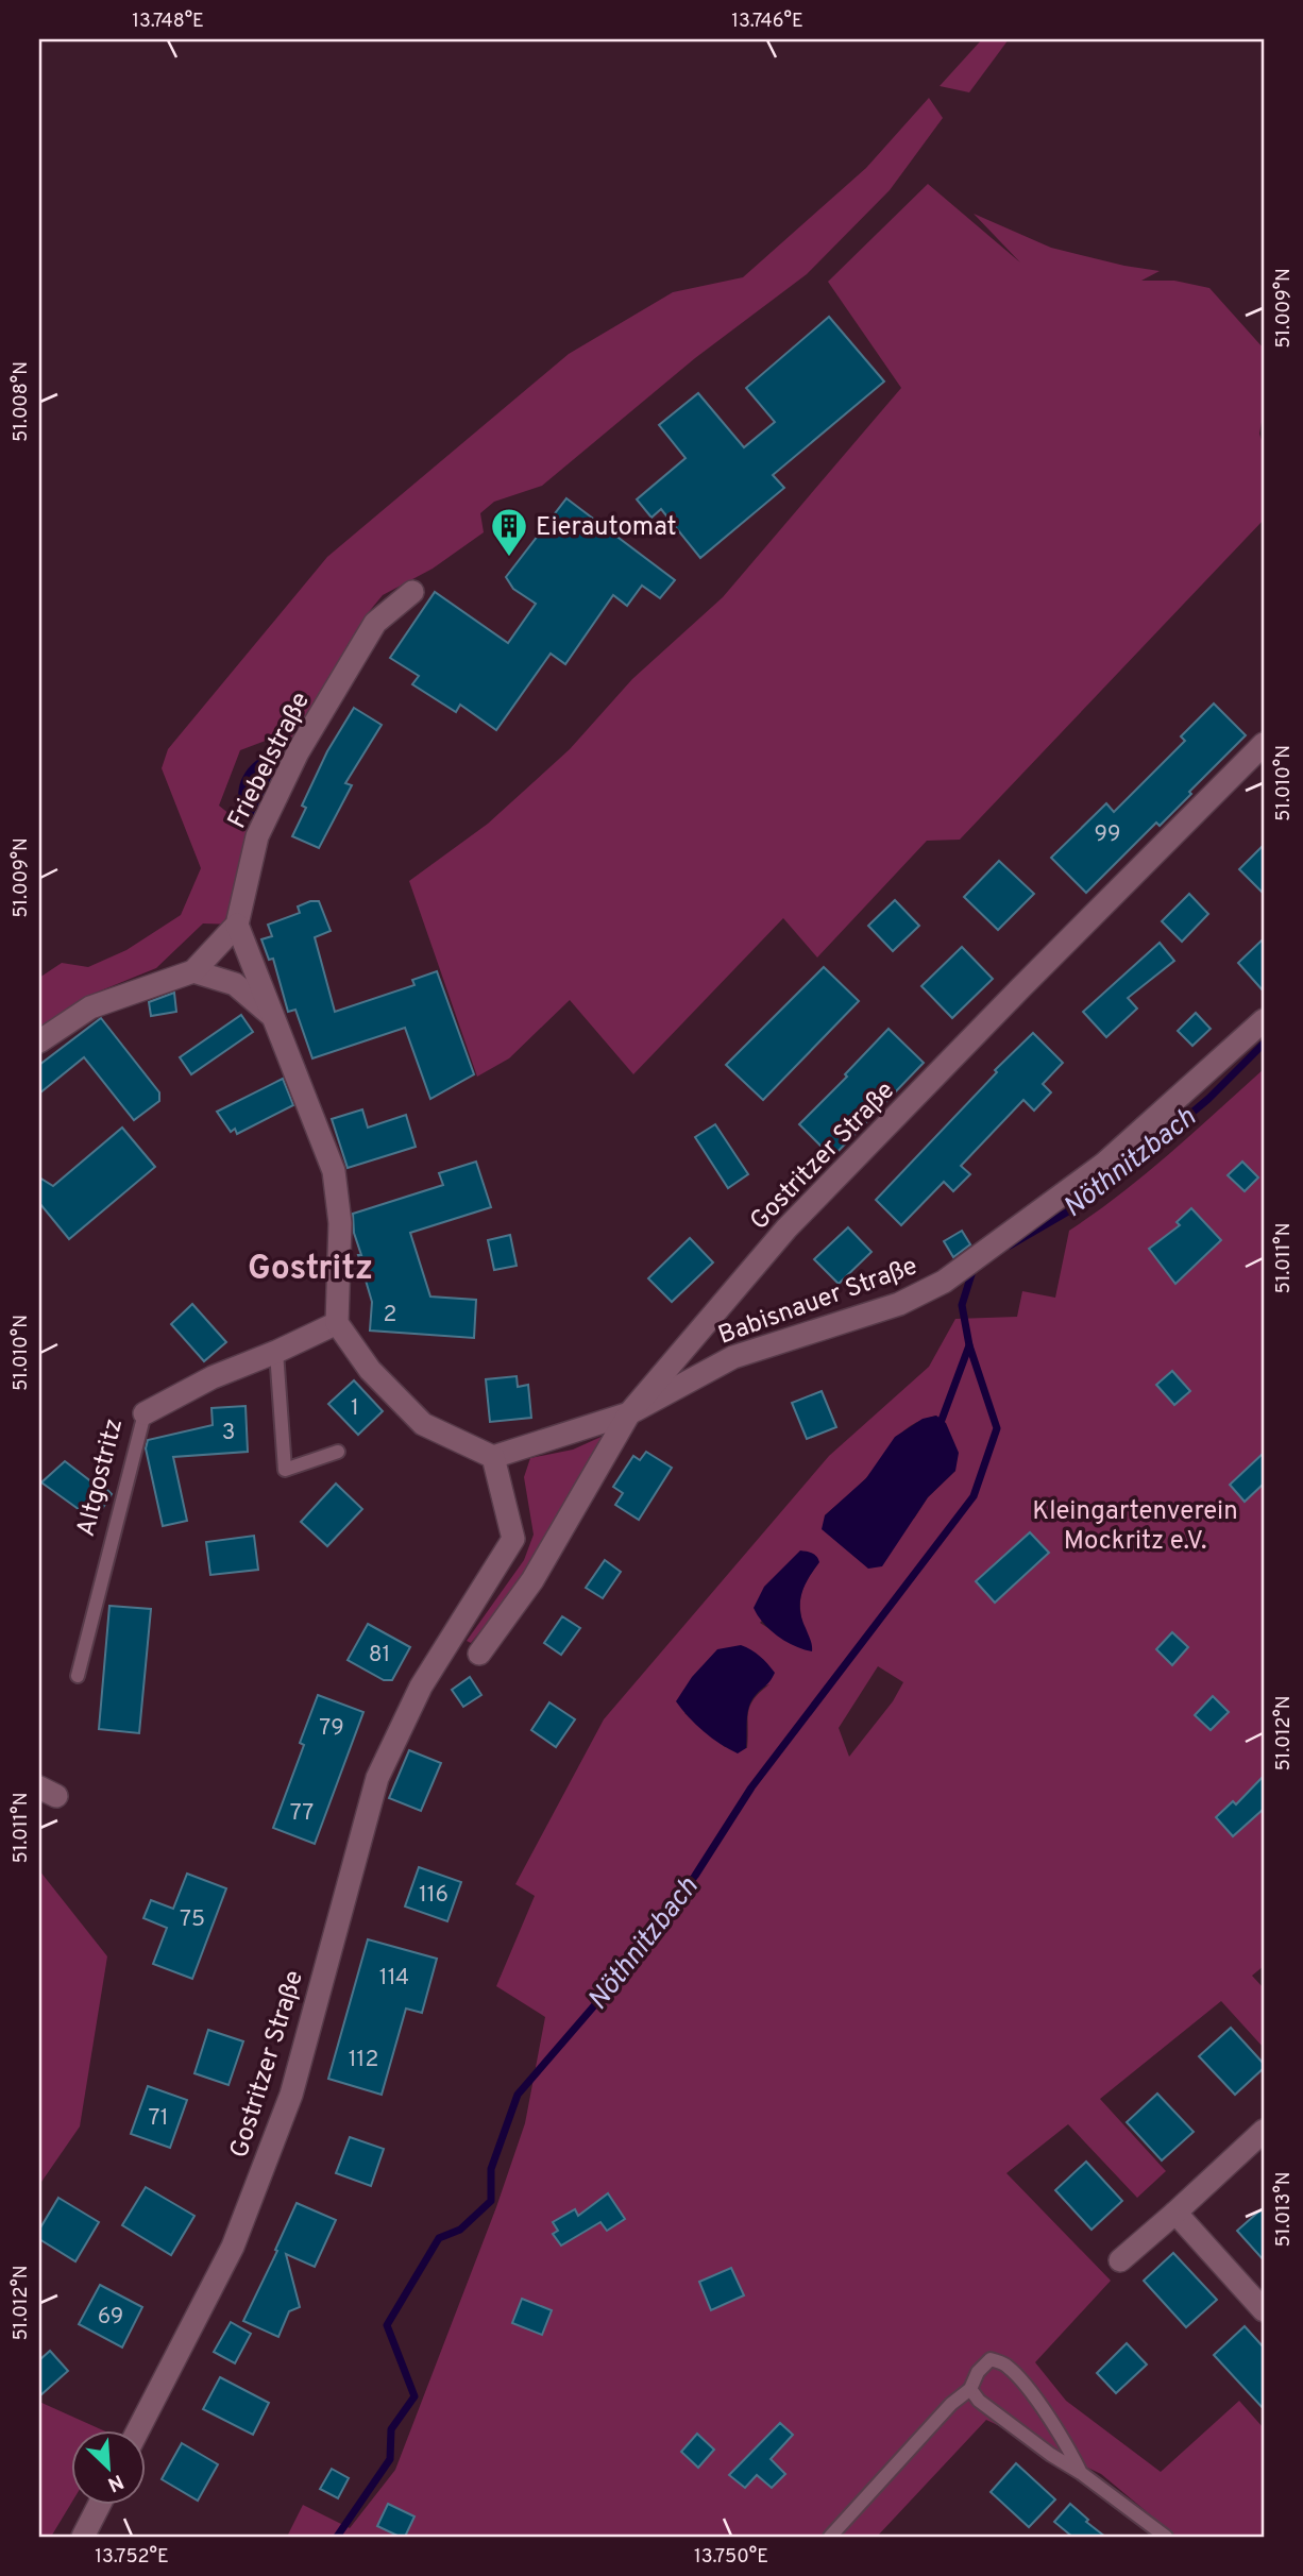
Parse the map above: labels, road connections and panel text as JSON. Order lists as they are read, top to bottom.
{
  "streets": {
    "street": [
      "Friebelstraße",
      "Gostritzer Straße",
      "Babisnauer Straße",
      "Altgostritz"
    ]
  },
  "crossings": [
    ["Gostritzer Straße", "Babisnauer Straße"]
  ],
  "districts": ["Gostritz"],
  "water": ["Nöthnitzbach"],
  "parks": ["Kleingartenverein Mockritz e.V."],
  "places": {
    "building": ["Eierautomat"]
  },
  "house_numbers": [
    "99",
    "2",
    "1",
    "3",
    "81",
    "79",
    "77",
    "116",
    "75",
    "114",
    "112",
    "71",
    "69"
  ],
  "north": "bottom right",
  "coordinates": [
    "13.748°E",
    "13.746°E",
    "51.009°N",
    "51.008°N",
    "51.010°N",
    "51.011°N",
    "51.012°N",
    "51.013°N",
    "13.752°E",
    "13.750°E"
  ]
}
